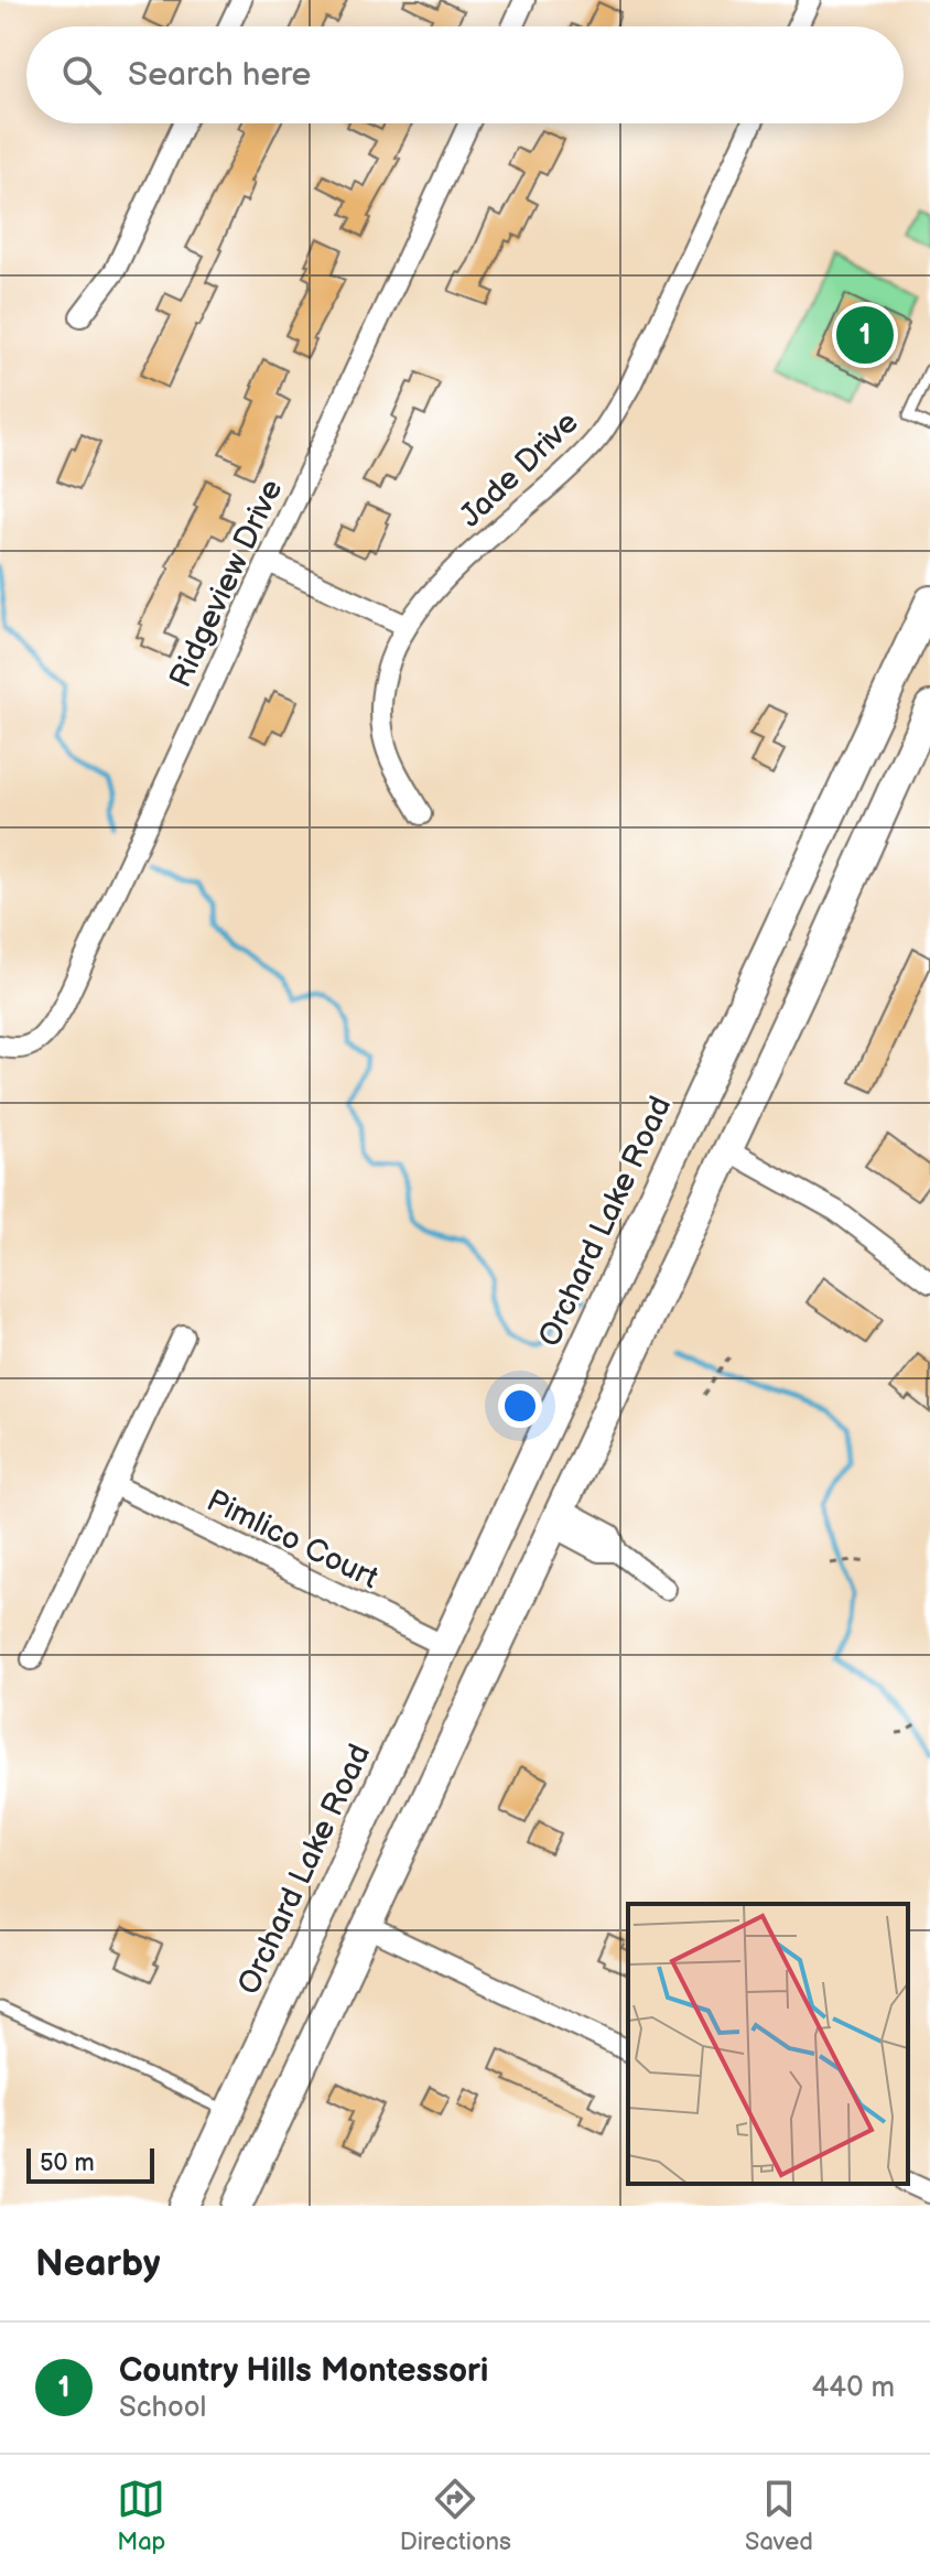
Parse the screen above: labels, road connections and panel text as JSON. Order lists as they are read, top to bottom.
{
  "streets": {
    "main road": ["Orchard Lake Road"],
    "street": ["Jade Drive", "Ridgeview Drive", "Pimlico Court"]
  },
  "crossings": [
    ["Orchard Lake Road", "Pimlico Court"]
  ],
  "scale_bar": "50 m",
  "page": {
    "search": "Search here",
    "pins": "1",
    "scale": "50 m",
    "heading": "Nearby",
    "list": [
      {
        "mark": "1",
        "name": "Country Hills Montessori",
        "note": "School",
        "value": "440 m"
      }
    ],
    "nav": ["Map", "Directions", "Saved"]
  }
}
